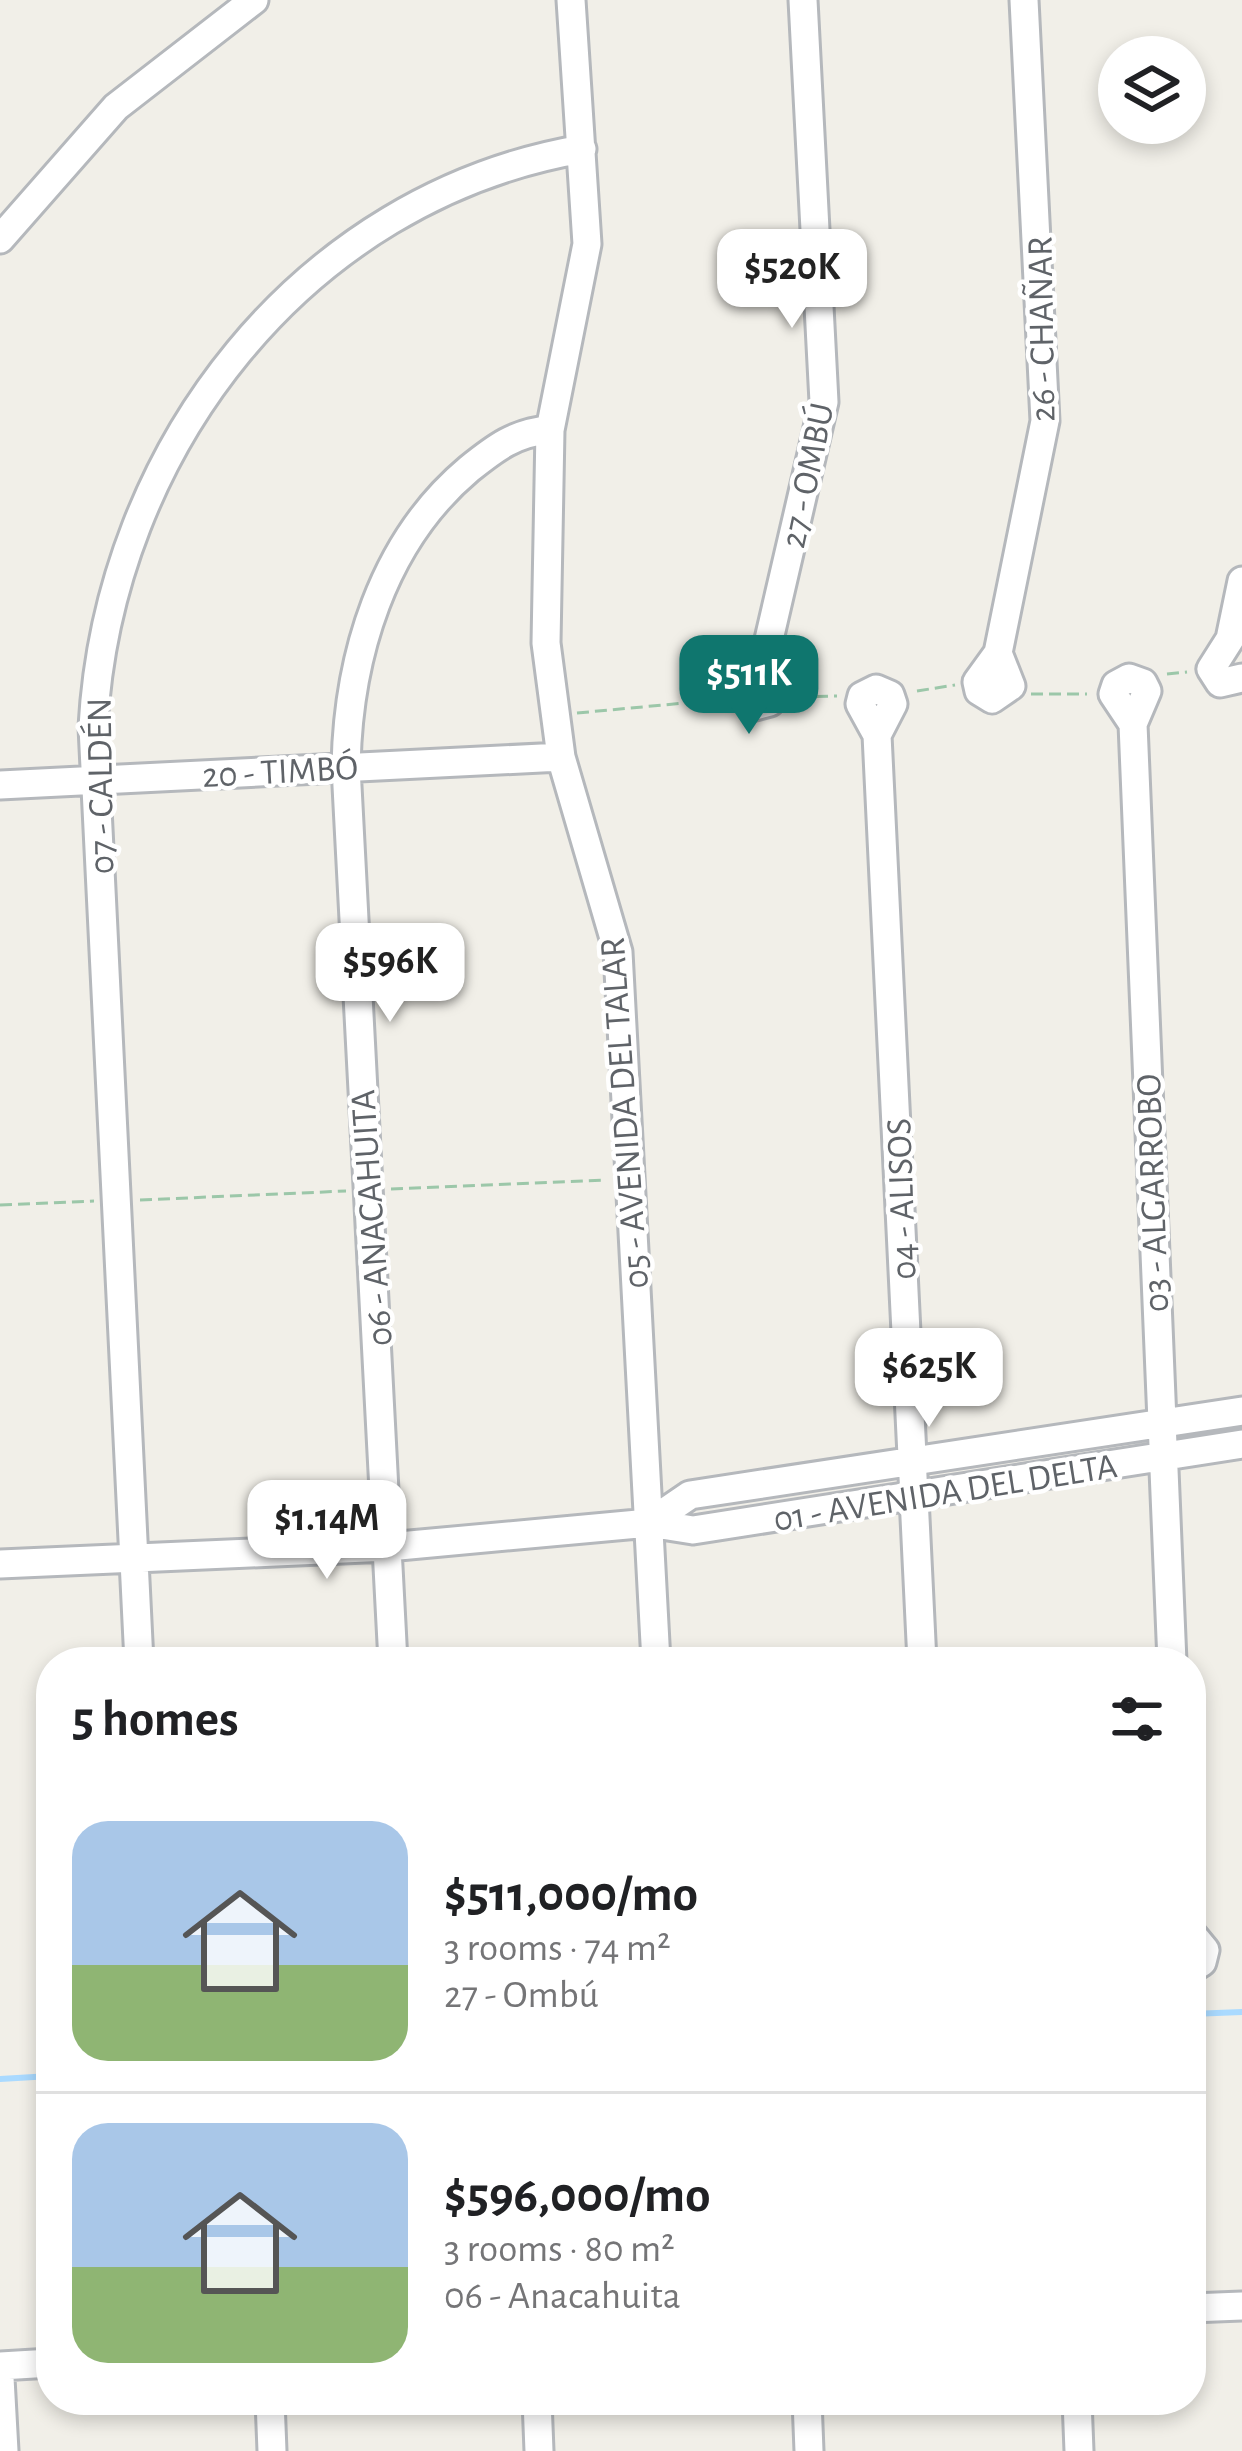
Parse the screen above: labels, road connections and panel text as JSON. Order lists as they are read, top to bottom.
{
  "streets": {
    "street": [
      "26 - CHAÑAR",
      "27 - OMBÚ",
      "20 - TIMBÓ",
      "07 - CALDÉN",
      "05 - AVENIDA DEL TALAR",
      "03 - ALGARROBO",
      "04 - ALISOS",
      "06 - ANACAHUITA",
      "01 - AVENIDA DEL DELTA"
    ]
  },
  "crossings": [
    ["20 - TIMBÓ", "07 - CALDÉN"],
    ["20 - TIMBÓ", "05 - AVENIDA DEL TALAR"],
    ["20 - TIMBÓ", "06 - ANACAHUITA"],
    ["07 - CALDÉN", "05 - AVENIDA DEL TALAR"],
    ["07 - CALDÉN", "01 - AVENIDA DEL DELTA"],
    ["05 - AVENIDA DEL TALAR", "06 - ANACAHUITA"],
    ["05 - AVENIDA DEL TALAR", "01 - AVENIDA DEL DELTA"],
    ["03 - ALGARROBO", "01 - AVENIDA DEL DELTA"],
    ["04 - ALISOS", "01 - AVENIDA DEL DELTA"],
    ["06 - ANACAHUITA", "01 - AVENIDA DEL DELTA"]
  ],
  "page": {
    "price": [
      "$520K",
      "$511K",
      "$596K",
      "$625K",
      "$1.14M"
    ],
    "heading": "5 homes",
    "list": [
      {
        "name": "$511,000/mo",
        "note": "3 rooms · 74 m² · 27 - Ombú"
      },
      {
        "name": "$596,000/mo",
        "note": "3 rooms · 80 m² · 06 - Anacahuita"
      }
    ]
  }
}
